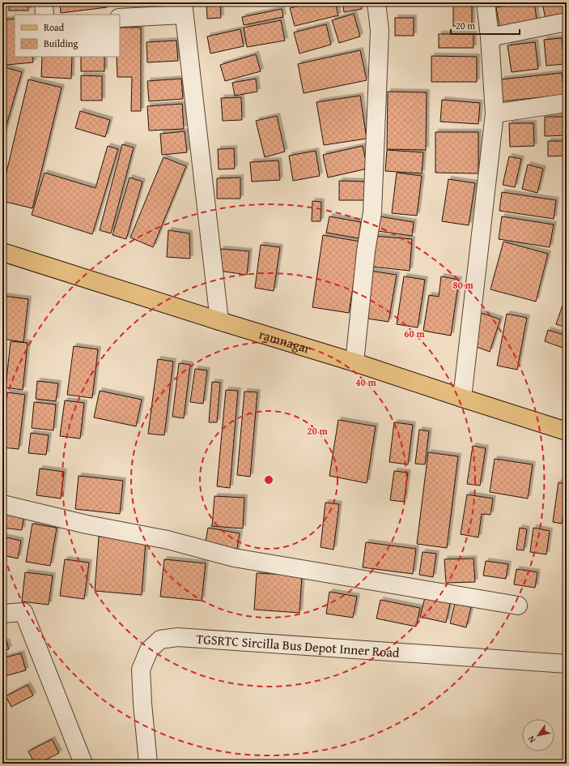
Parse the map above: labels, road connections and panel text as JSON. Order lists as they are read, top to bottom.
{
  "streets": {
    "main road": ["ramnagar"],
    "street": ["TGSRTC Sircilla Bus Depot Inner Road"]
  },
  "legend": ["Road", "Building"],
  "scale_bar": "20 m",
  "north": "bottom left",
  "rings": [
    "80 m",
    "60 m",
    "40 m",
    "20 m"
  ]
}
